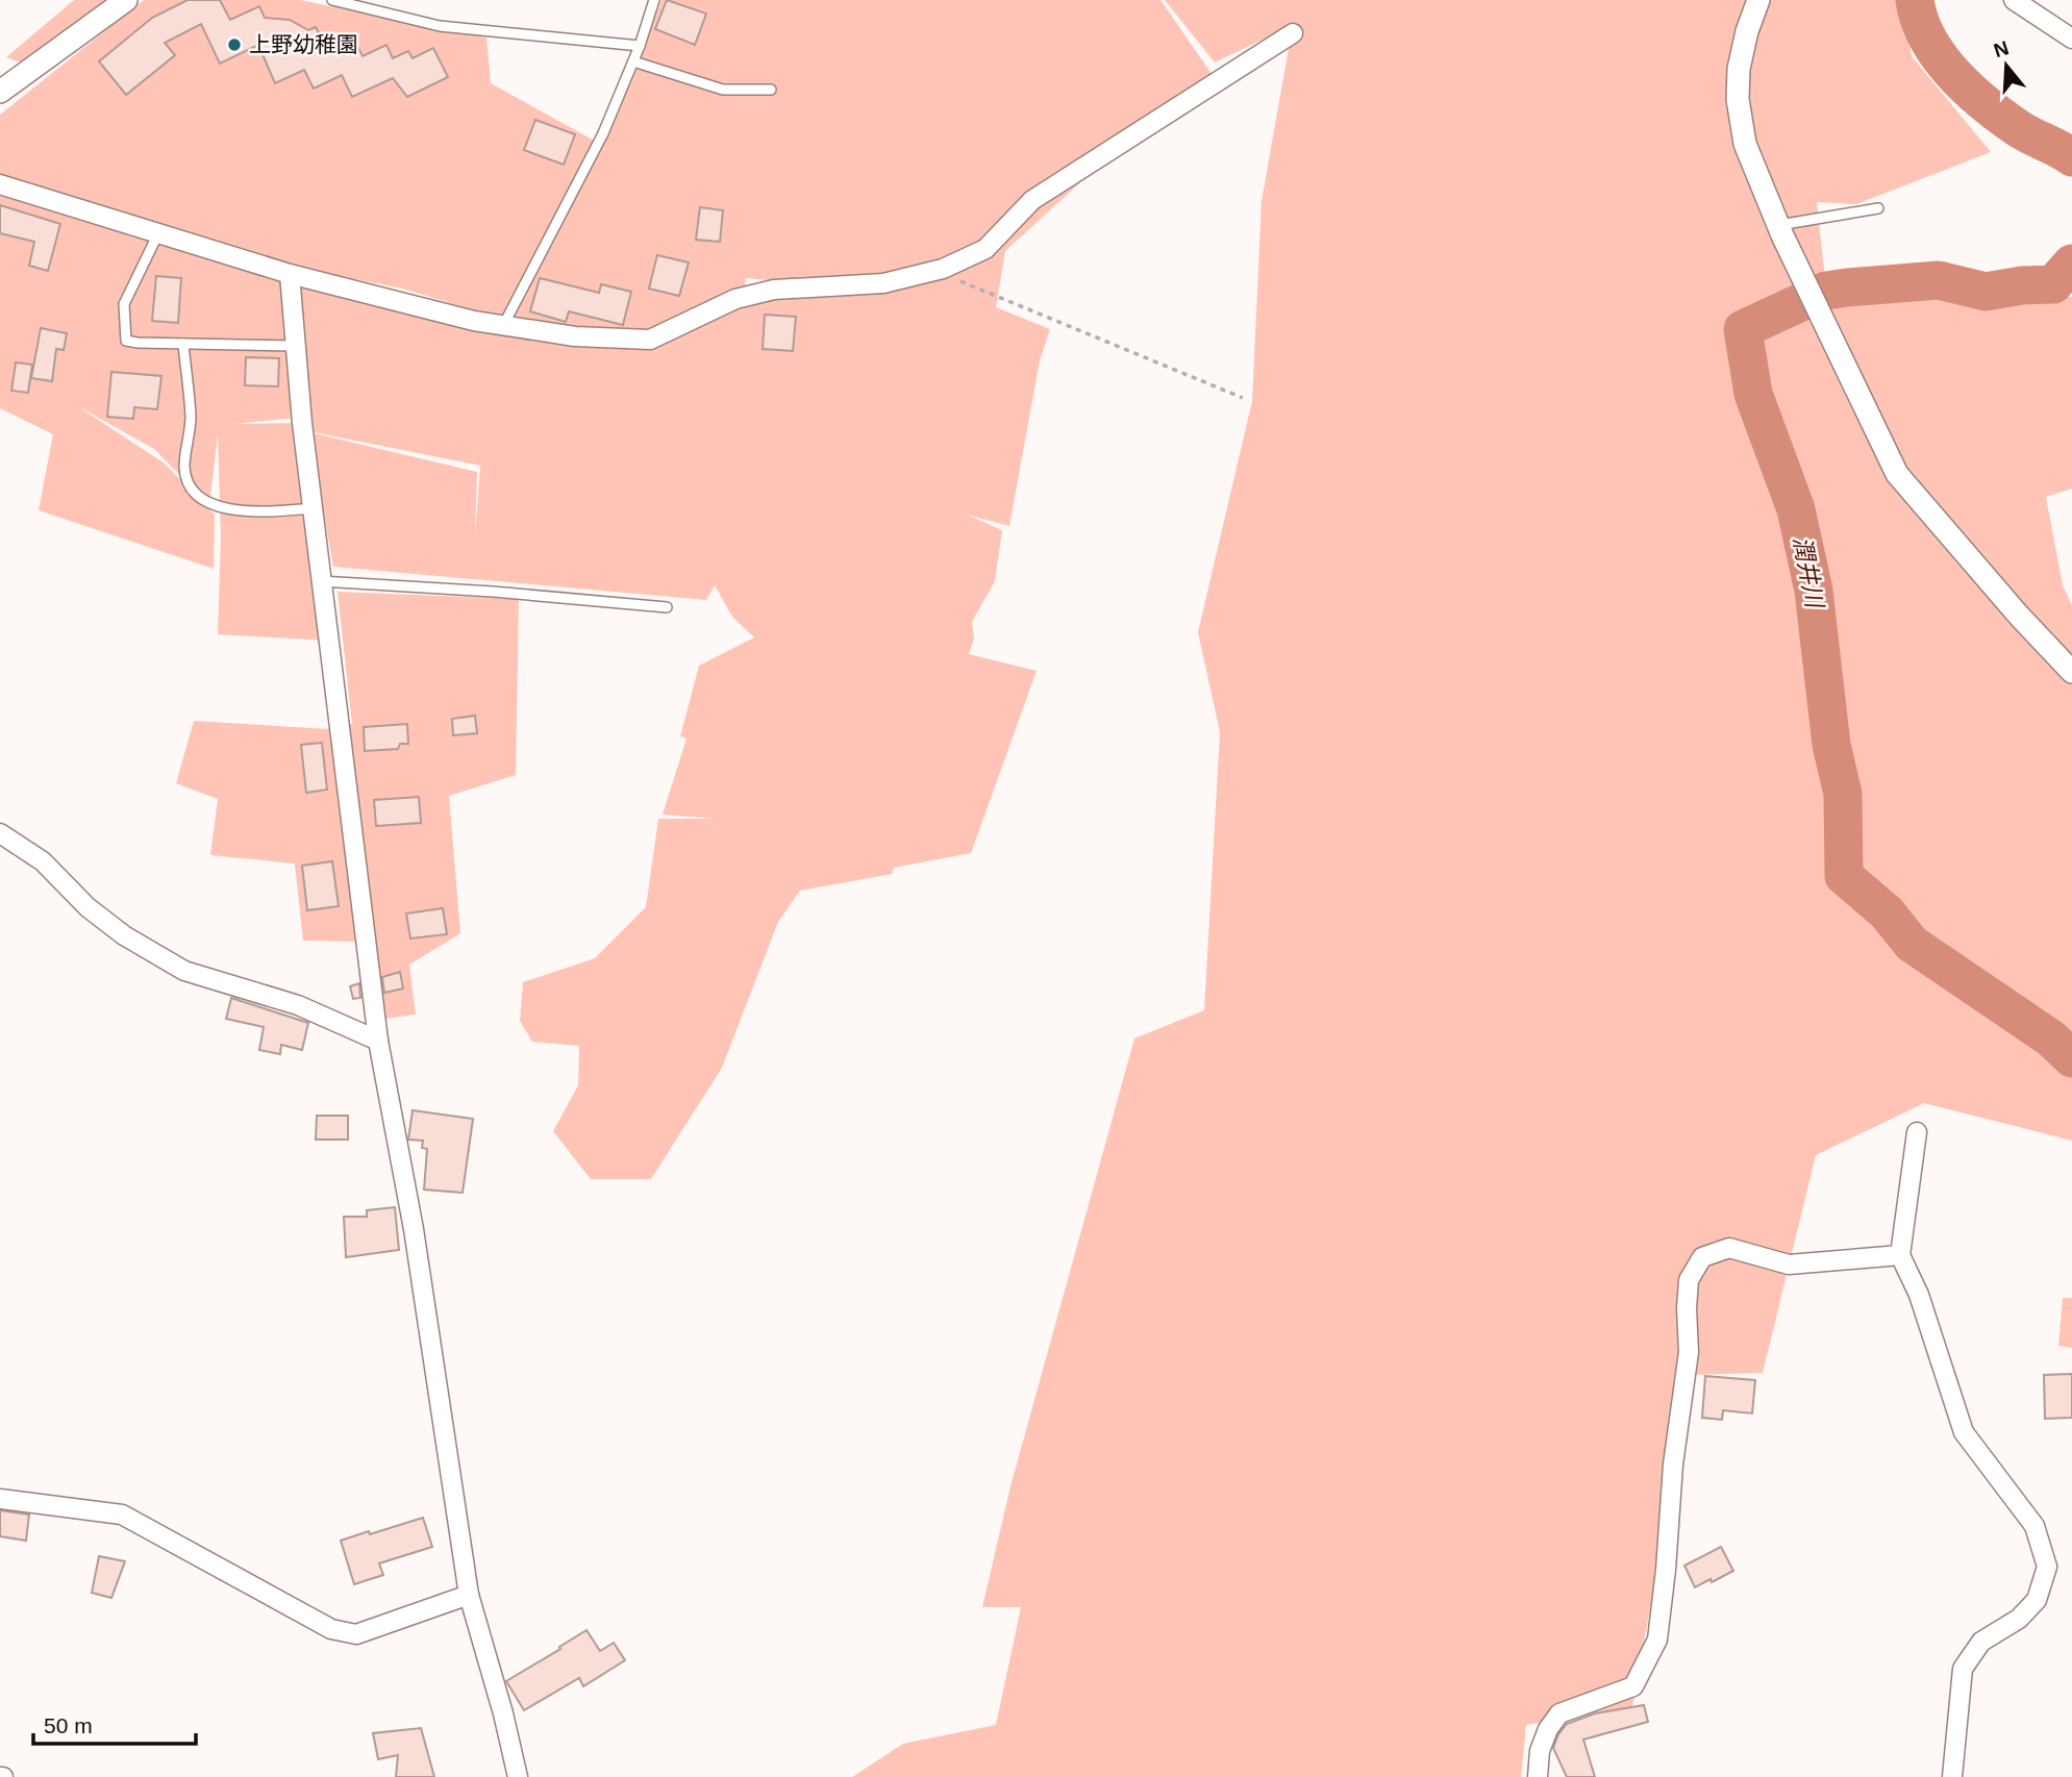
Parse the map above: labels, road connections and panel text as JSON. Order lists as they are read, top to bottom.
{
  "water": ["潤井川"],
  "places": ["上野幼稚園"],
  "scale_bar": "50 m",
  "north": "top"
}
